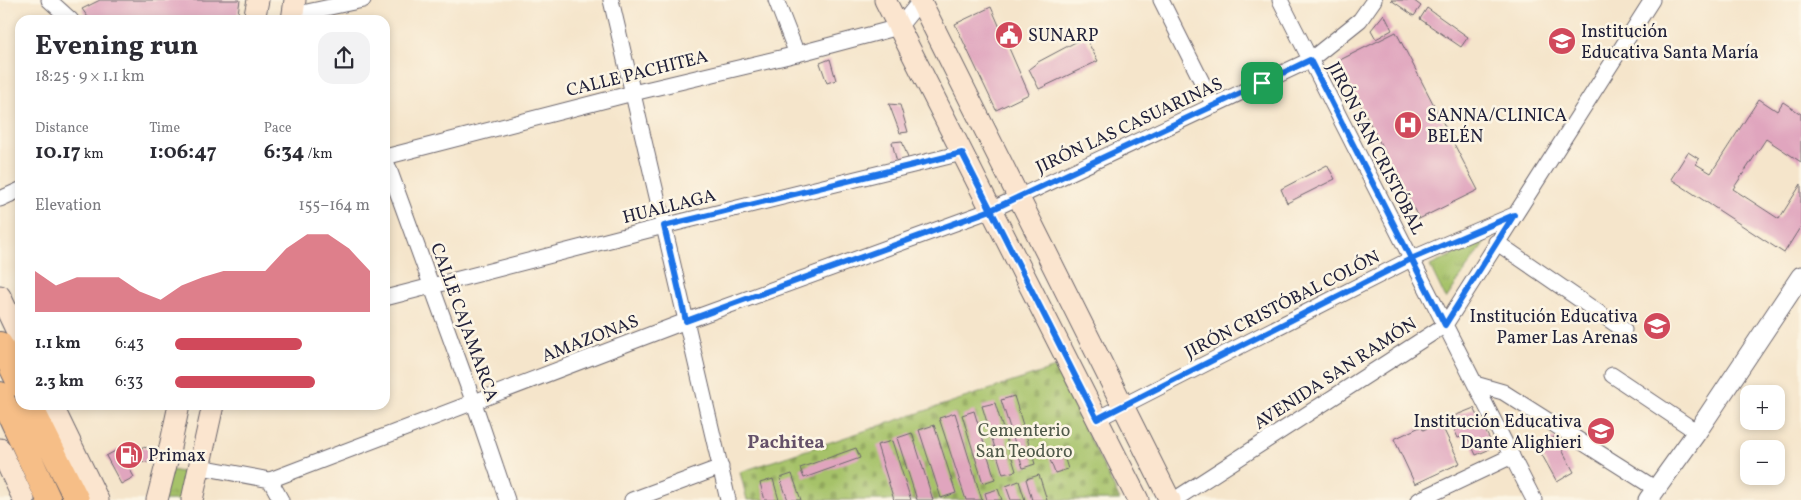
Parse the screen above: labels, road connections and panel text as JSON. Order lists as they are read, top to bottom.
{
  "streets": {
    "street": [
      "CALLE PACHITEA",
      "JIRÓN LAS CASUARINAS",
      "JIRÓN SAN CRISTÓBAL",
      "HUALLAGA",
      "JIRÓN CRISTÓBAL COLÓN",
      "CALLE CAJAMARCA",
      "AMAZONAS",
      "AVENIDA SAN RAMÓN"
    ]
  },
  "crossings": [
    ["JIRÓN LAS CASUARINAS", "JIRÓN SAN CRISTÓBAL"],
    ["JIRÓN LAS CASUARINAS", "AMAZONAS"],
    ["JIRÓN SAN CRISTÓBAL", "JIRÓN CRISTÓBAL COLÓN"],
    ["JIRÓN SAN CRISTÓBAL", "AVENIDA SAN RAMÓN"],
    ["HUALLAGA", "CALLE CAJAMARCA"],
    ["JIRÓN CRISTÓBAL COLÓN", "AVENIDA SAN RAMÓN"],
    ["CALLE CAJAMARCA", "AMAZONAS"]
  ],
  "districts": ["Pachitea"],
  "parks": ["Cementerio San Teodoro"],
  "places": {
    "public building": ["SUNARP"],
    "school or university": ["Institución Educativa Santa María", "Institución Educativa Pamer Las Arenas", "Institución Educativa Dante Alighieri"],
    "hospital": ["SANNA/CLINICA BELÉN"],
    "fuel station": ["Primax"]
  },
  "page": {
    "heading": ["Evening run", "18:25 · 9 × 1.1 km"],
    "stats": [
      ["Distance", "10.17 km"],
      ["Time", "1:06:47"],
      ["Pace", "6:34 /km"]
    ],
    "chart": ["Elevation", "155–164 m"],
    "list": [
      {
        "name": "1.1 km",
        "note": "6:43"
      },
      {
        "name": "2.3 km",
        "note": "6:33"
      }
    ],
    "map_buttons": ["+", "−"]
  }
}
